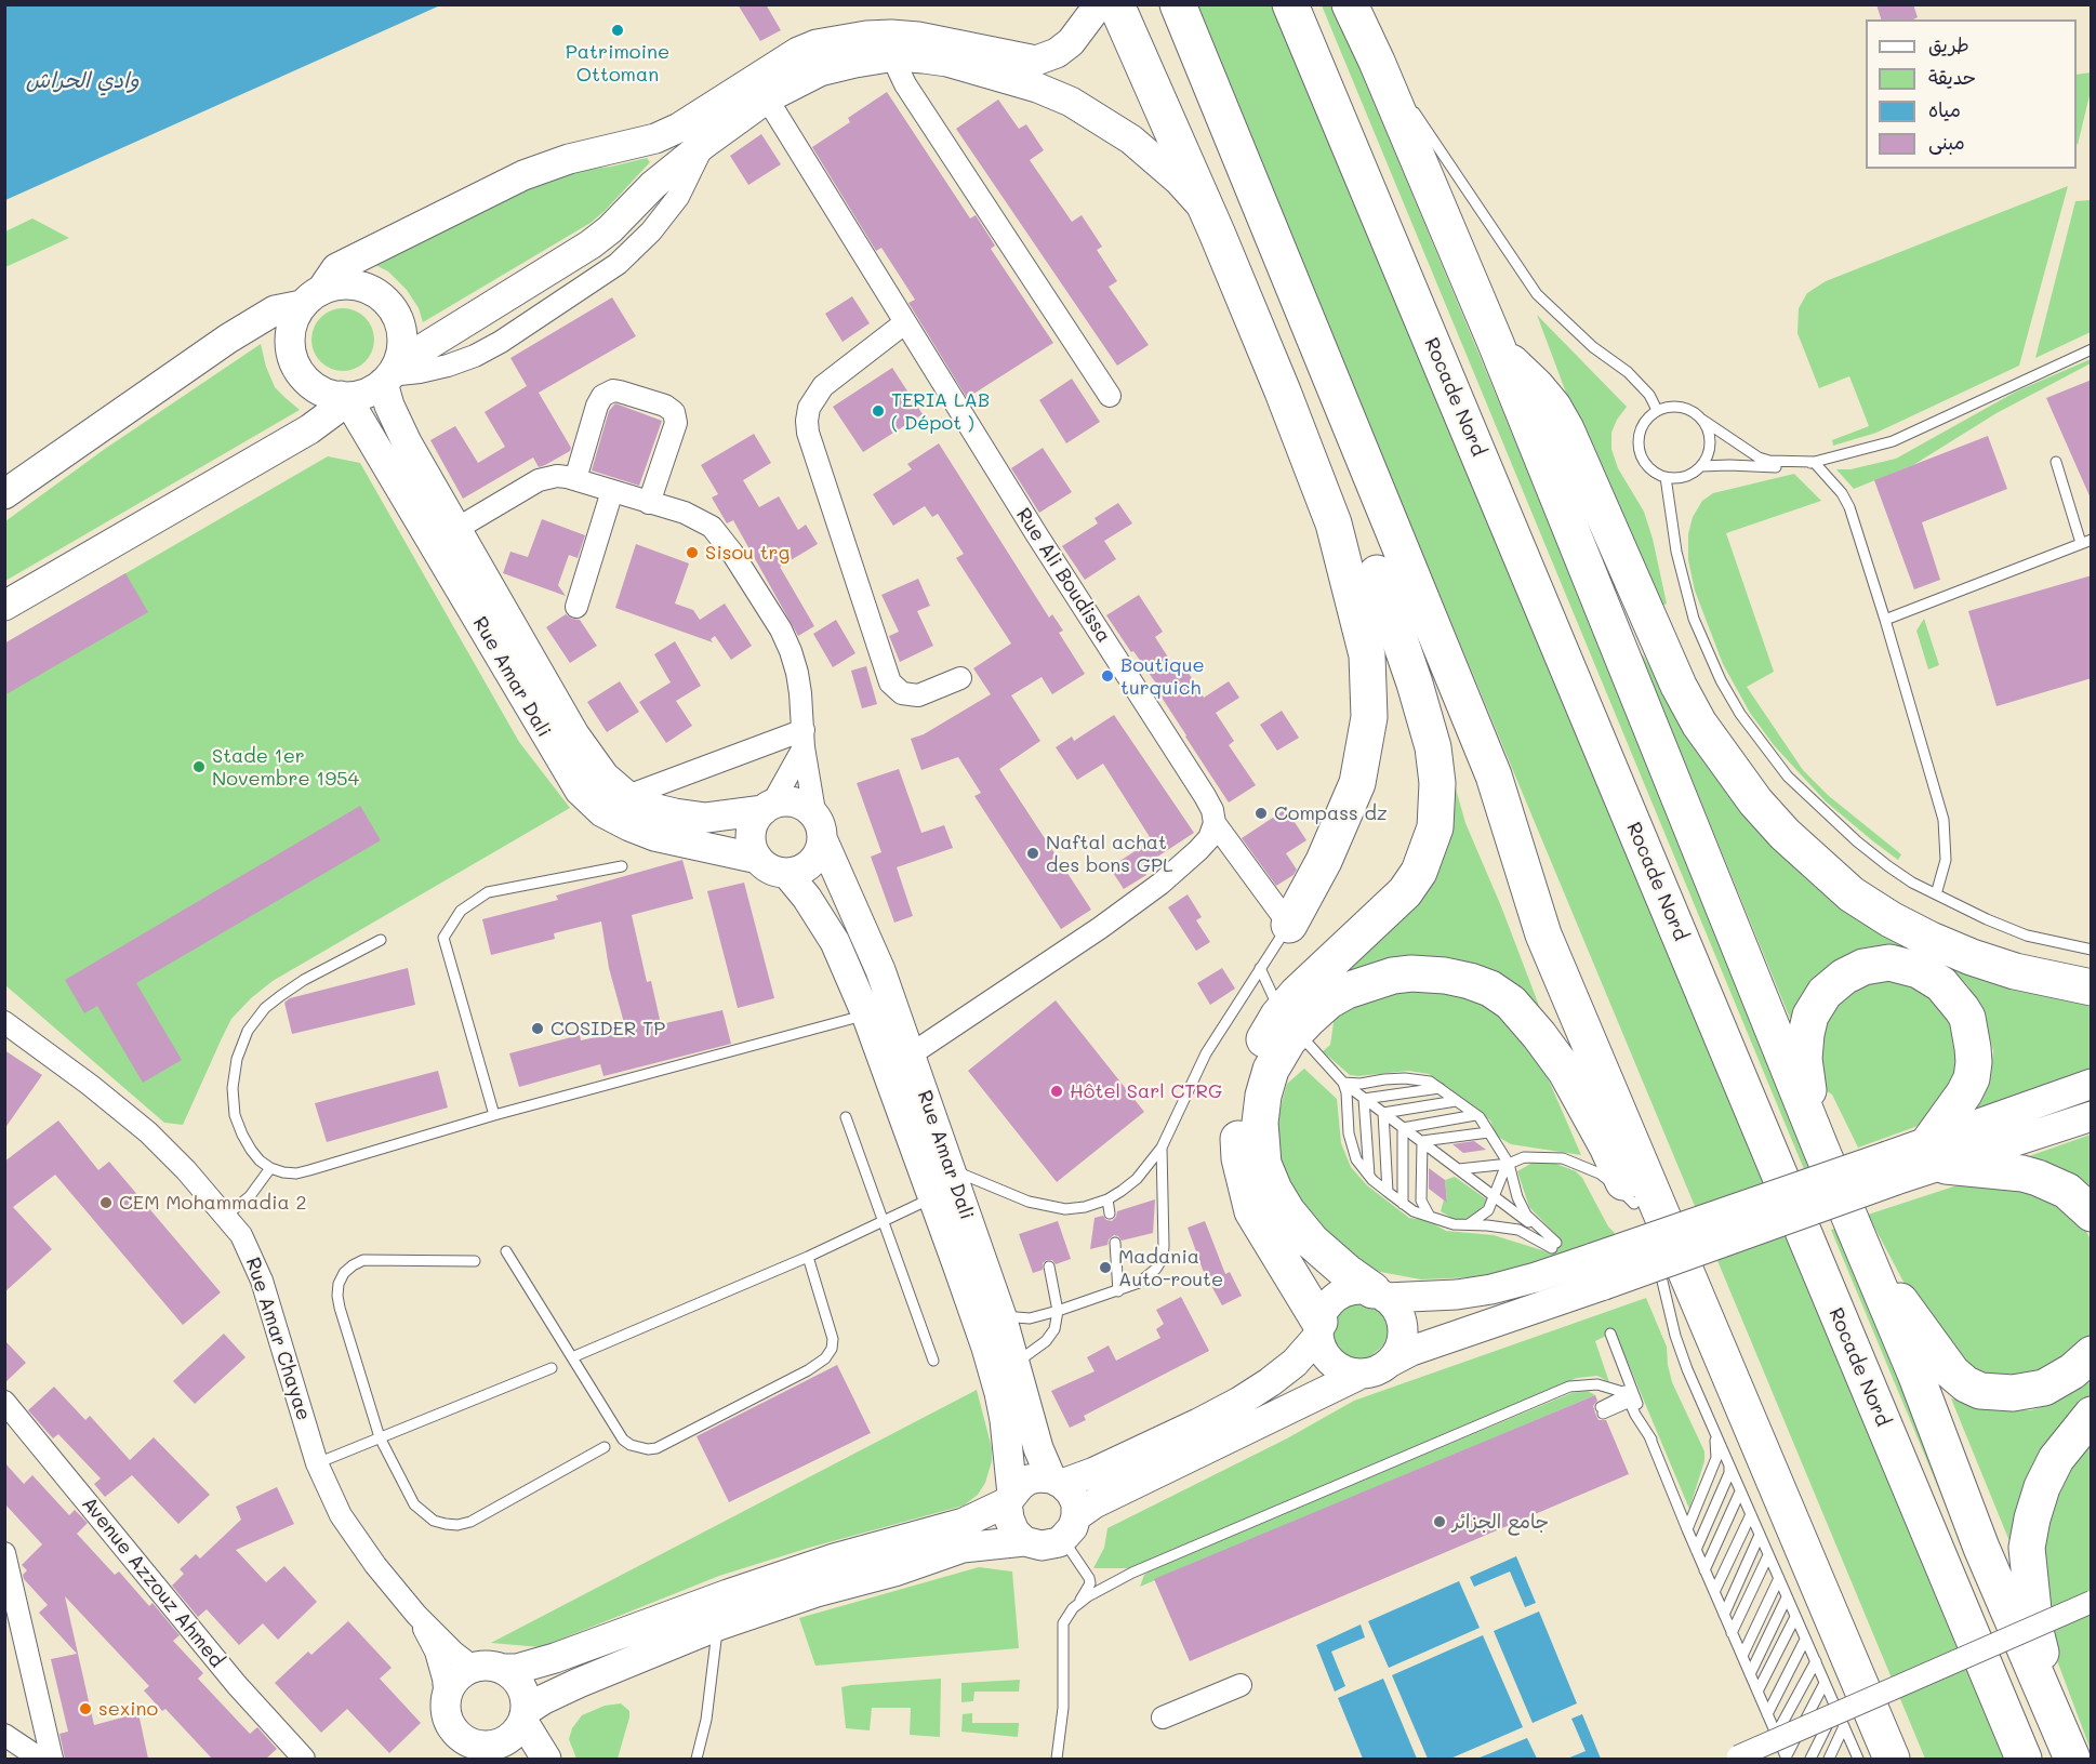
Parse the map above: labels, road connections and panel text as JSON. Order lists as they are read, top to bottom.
{
  "streets": {
    "highway": ["Rocade Nord"],
    "street": [
      "Rue Ali Boudissa",
      "Rue Amar Dali",
      "Rue Amar Chayae",
      "Avenue Azzouz Ahmed"
    ]
  },
  "water": ["وادي الحراش"],
  "places": [
    "Patrimoine Ottoman",
    "TERIA LAB ( Dépot )",
    "Sisou trg",
    "Boutique turquich",
    "Stade 1er Novembre 1954",
    "Compass dz",
    "Naftal achat des bons GPL",
    "COSIDER TP",
    "Hôtel Sarl CTRG",
    "CEM Mohammadia 2",
    "Madania Auto-route",
    "جامع الجزائر",
    "sexino"
  ],
  "legend": [
    "طريق",
    "حديقة",
    "مياه",
    "مبنى"
  ]
}
